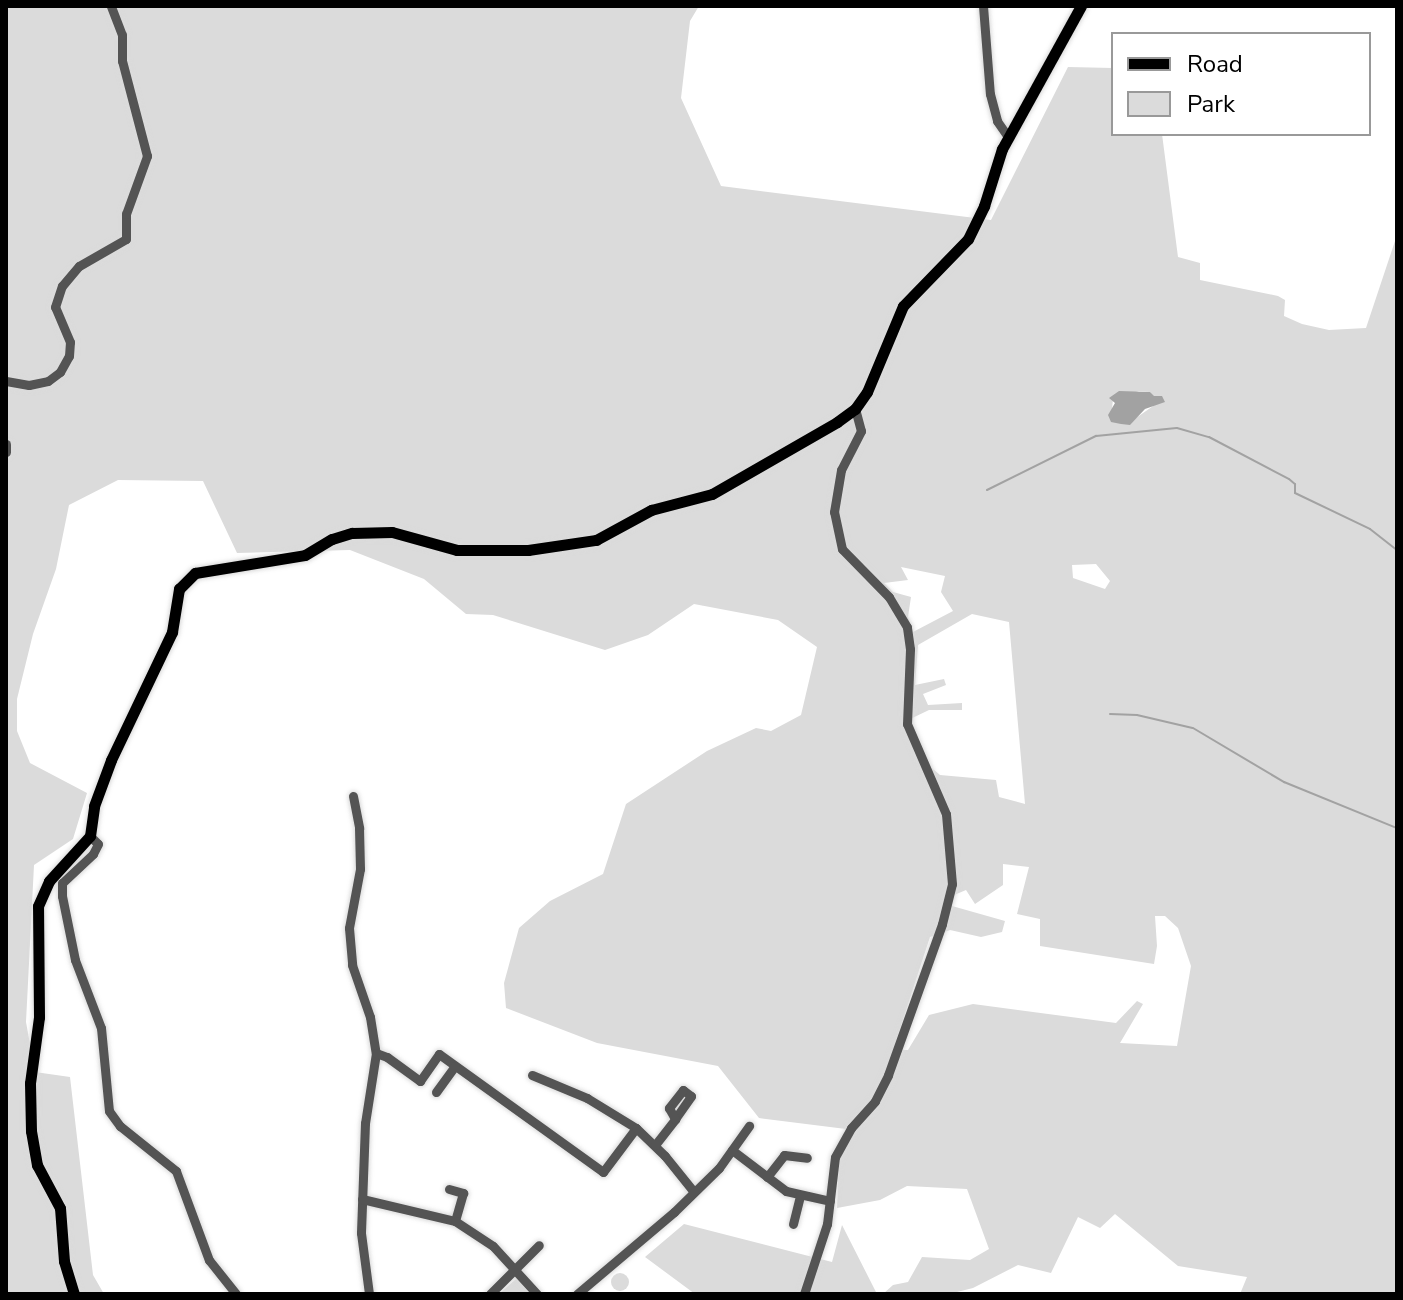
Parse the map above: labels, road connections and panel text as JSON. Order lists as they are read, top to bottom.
{
  "legend": ["Road", "Park"]
}
